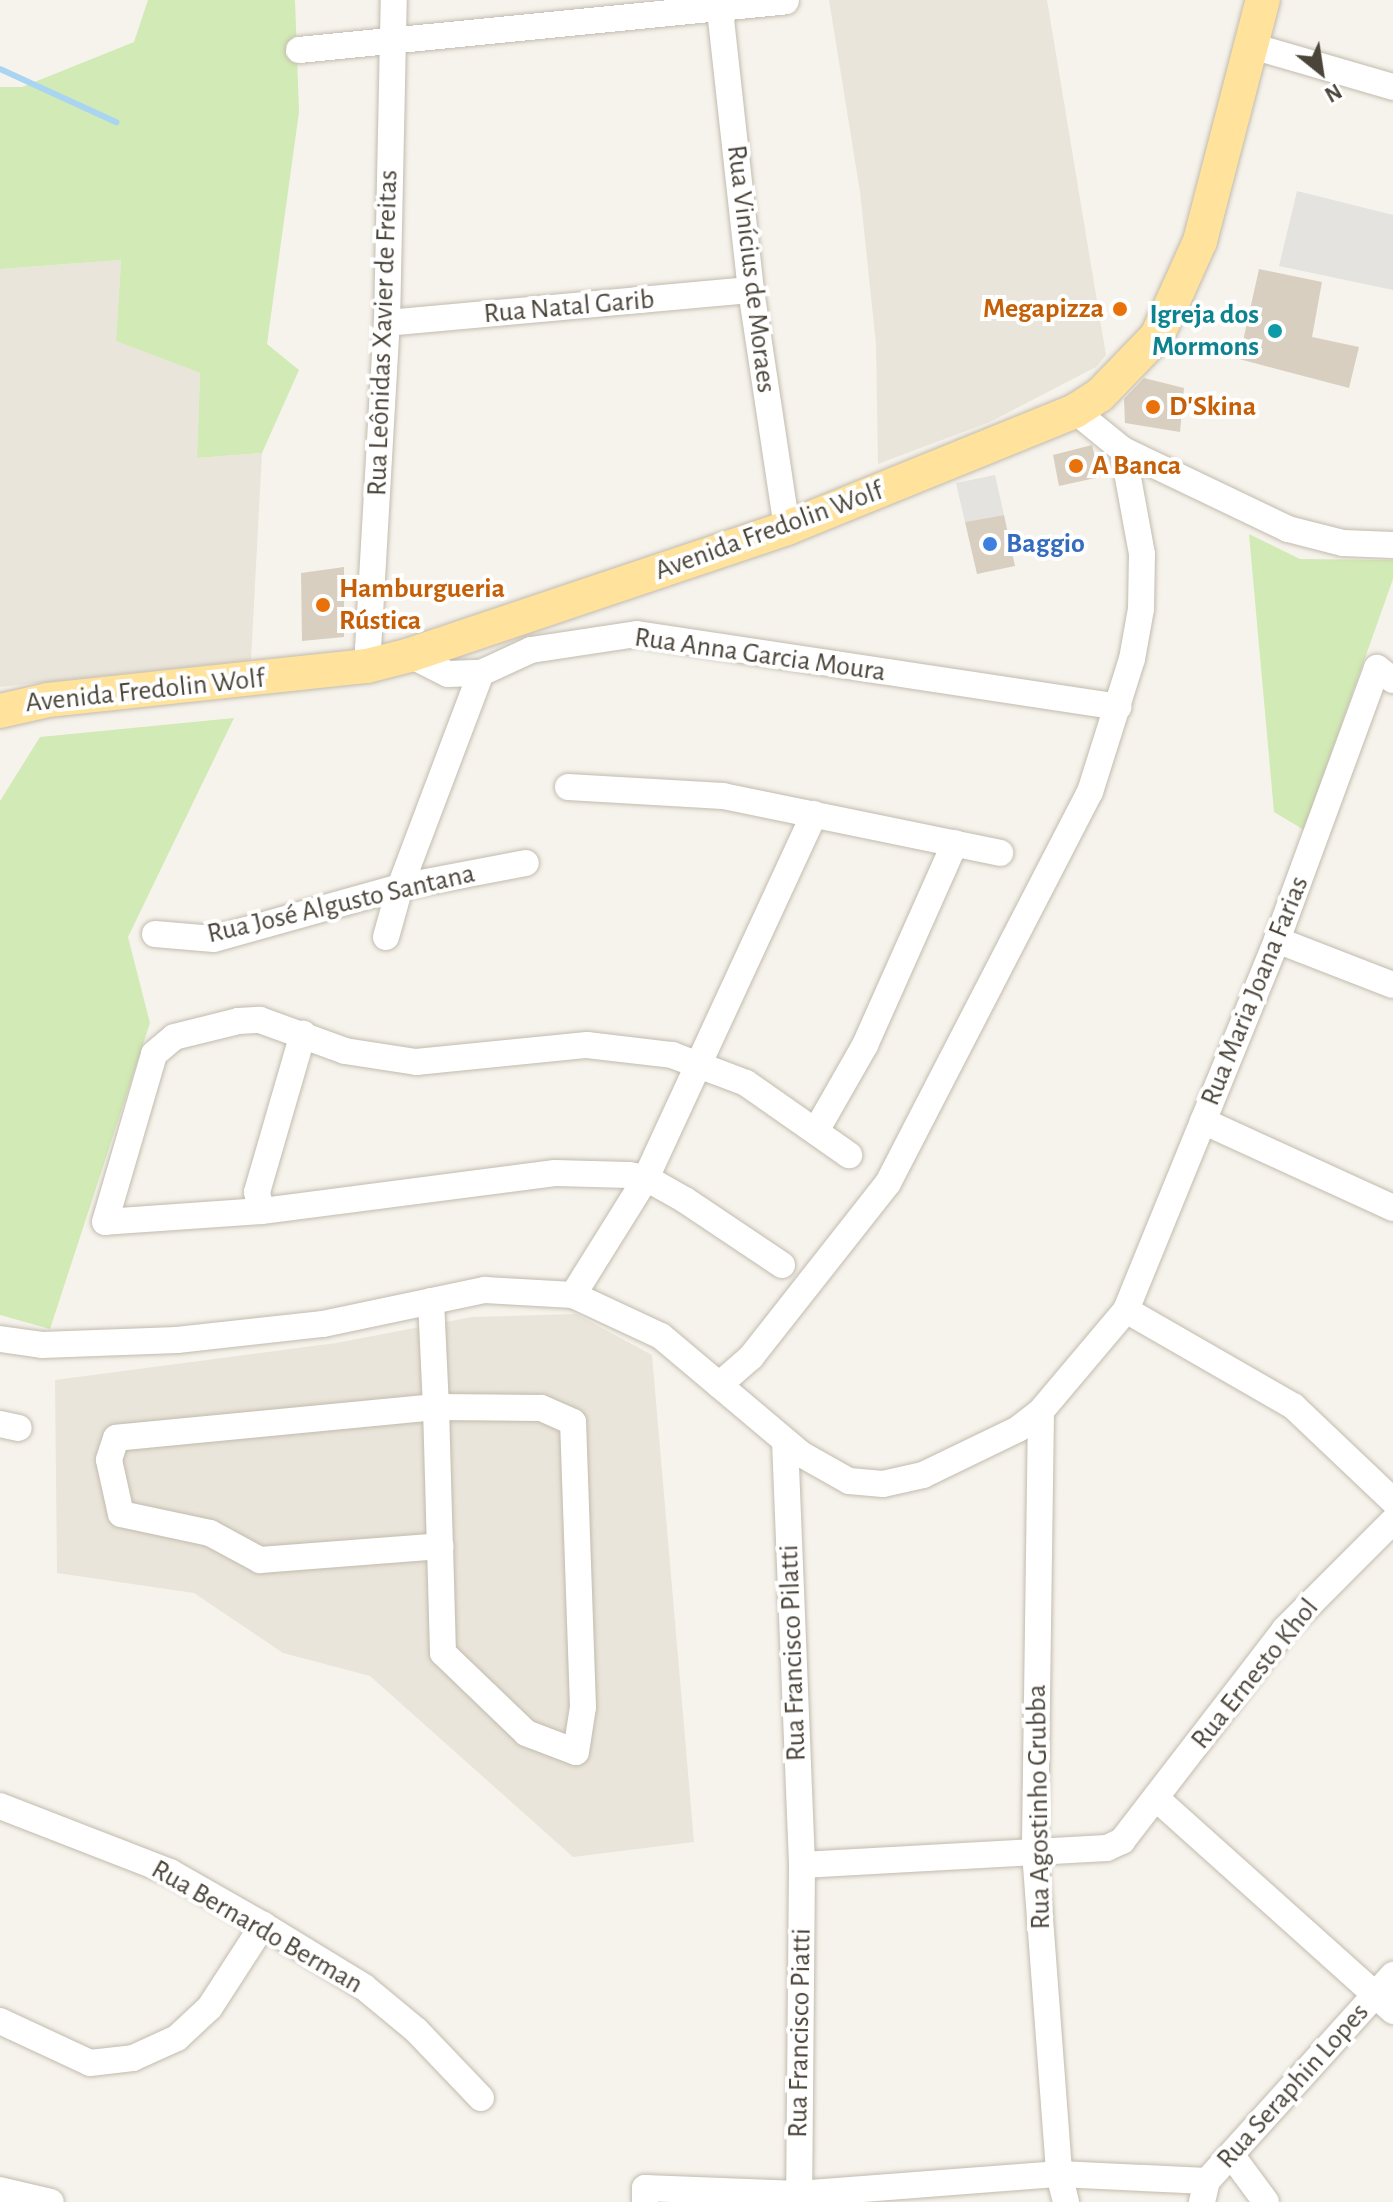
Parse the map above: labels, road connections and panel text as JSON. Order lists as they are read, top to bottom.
{
  "streets": {
    "main road": ["Avenida Fredolin Wolf"],
    "street": [
      "Rua Vinícius de Moraes",
      "Rua Natal Garib",
      "Rua Leônidas Xavier de Freitas",
      "Rua Anna Garcia Moura",
      "Rua José Algusto Santana",
      "Rua Maria Joana Farias",
      "Rua Francisco Pilatti",
      "Rua Ernesto Khol",
      "Rua Agostinho Grubba",
      "Rua Bernardo Berman",
      "Rua Francisco Piatti",
      "Rua Seraphin Lopes"
    ]
  },
  "crossings": [
    ["Rua Vinícius de Moraes", "Rua Natal Garib"],
    ["Rua Vinícius de Moraes", "Avenida Fredolin Wolf"],
    ["Rua Natal Garib", "Rua Leônidas Xavier de Freitas"],
    ["Rua Leônidas Xavier de Freitas", "Avenida Fredolin Wolf"],
    ["Avenida Fredolin Wolf", "Rua Anna Garcia Moura"],
    ["Rua Maria Joana Farias", "Rua Francisco Pilatti"],
    ["Rua Maria Joana Farias", "Rua Agostinho Grubba"],
    ["Rua Francisco Pilatti", "Rua Ernesto Khol"],
    ["Rua Francisco Pilatti", "Rua Francisco Piatti"],
    ["Rua Ernesto Khol", "Rua Agostinho Grubba"],
    ["Rua Ernesto Khol", "Rua Francisco Piatti"]
  ],
  "places": [
    "Megapizza",
    "Igreja dos Mormons",
    "D'Skina",
    "A Banca",
    "Baggio",
    "Hamburgueria Rústica"
  ],
  "north": "bottom right"
}
